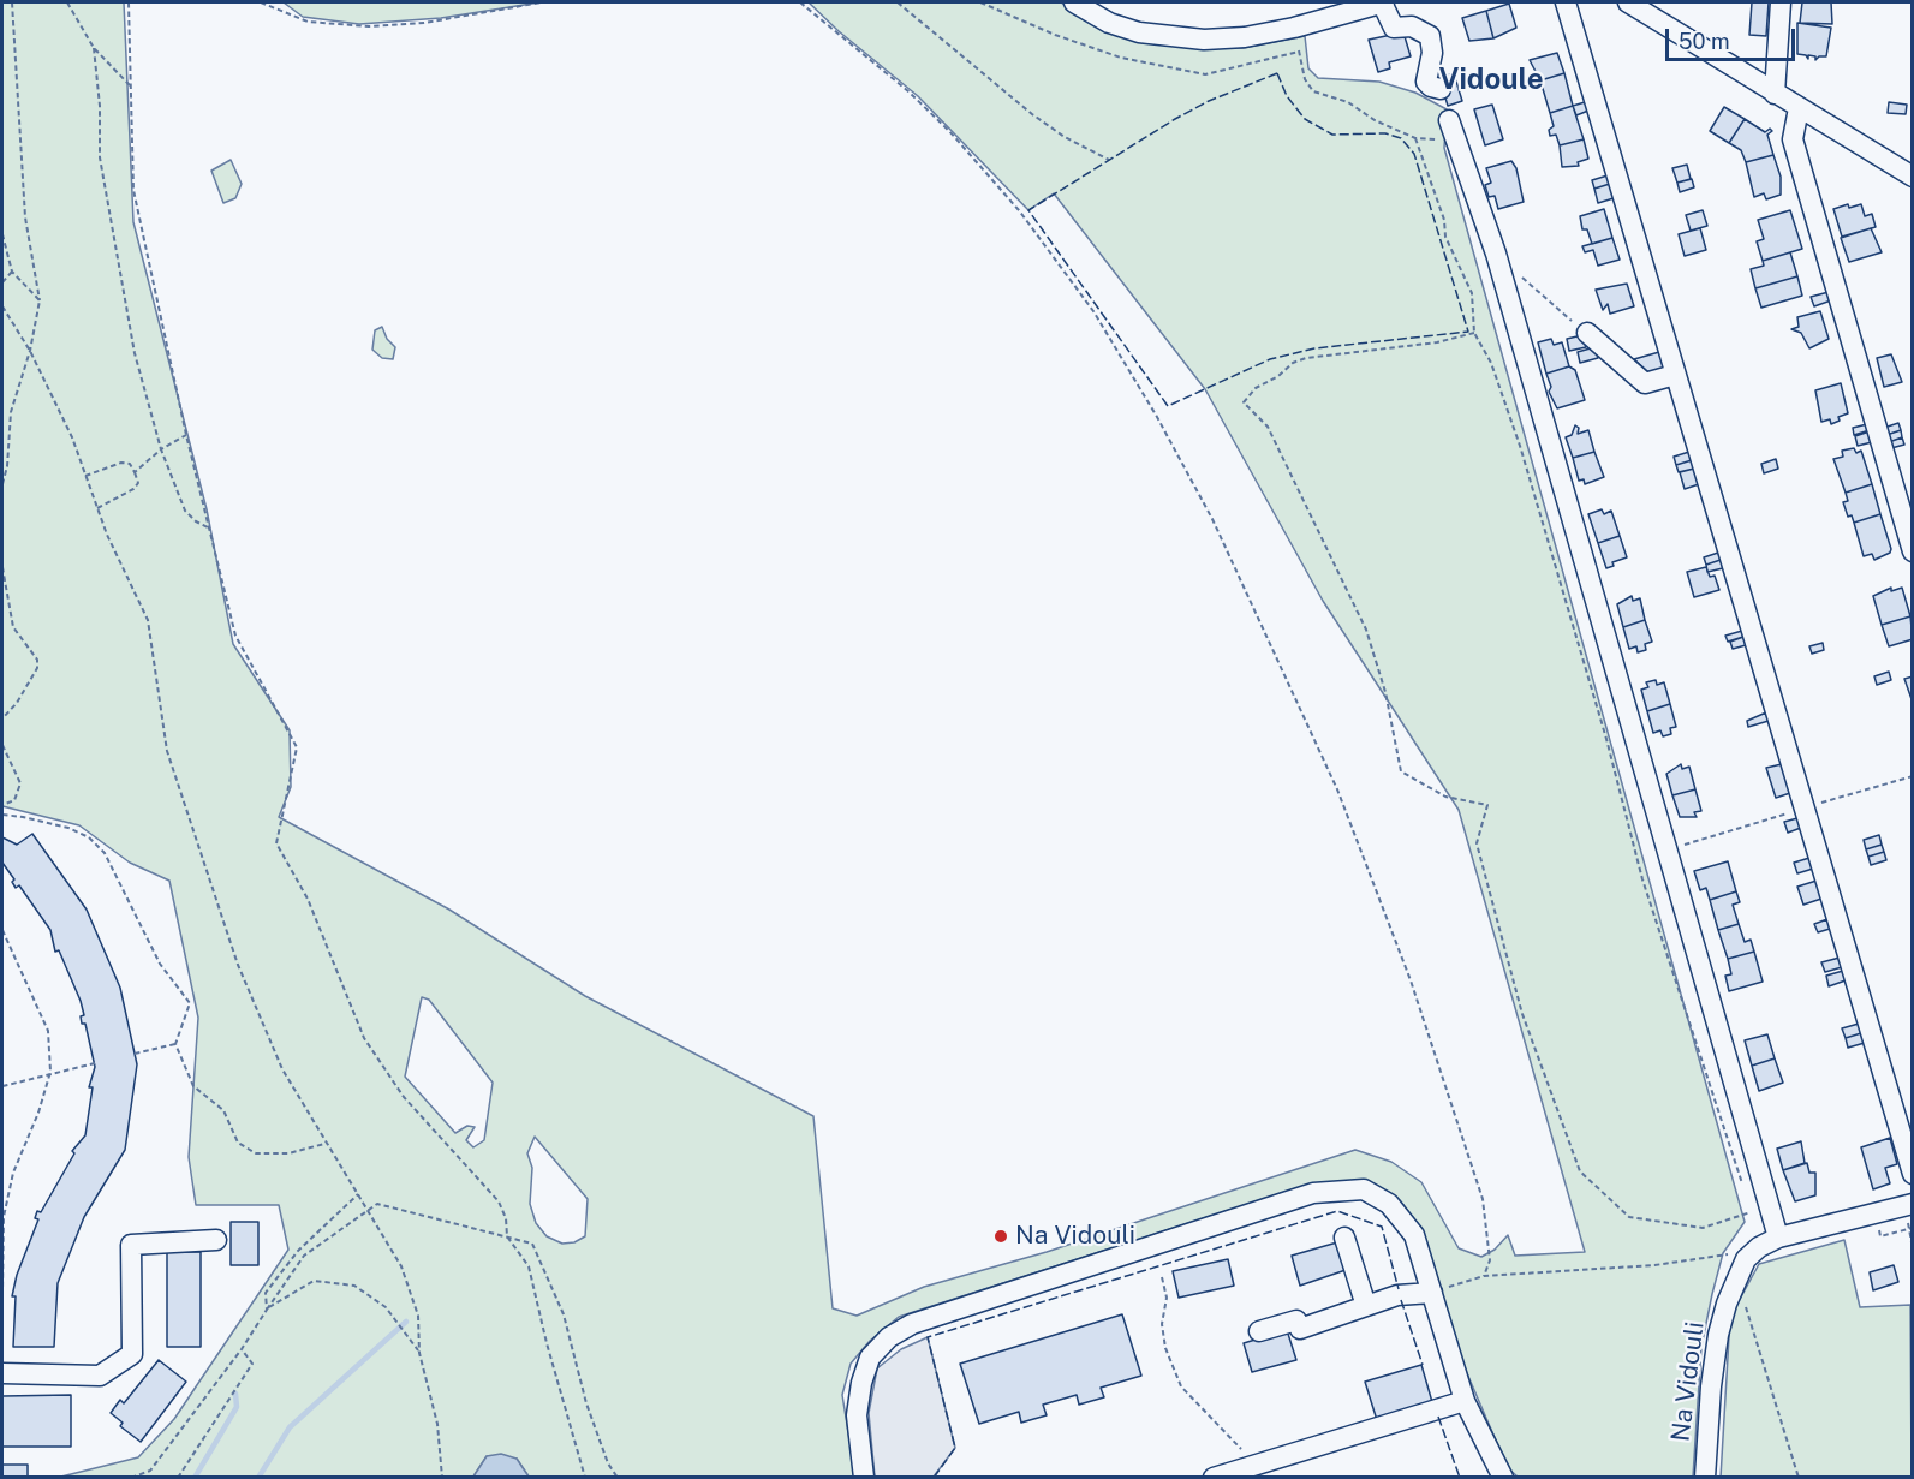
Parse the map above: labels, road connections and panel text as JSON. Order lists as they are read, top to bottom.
{
  "streets": {
    "street": ["Na Vidouli"]
  },
  "districts": ["Vidoule"],
  "places": ["Na Vidouli"],
  "scale_bar": "50 m"
}
